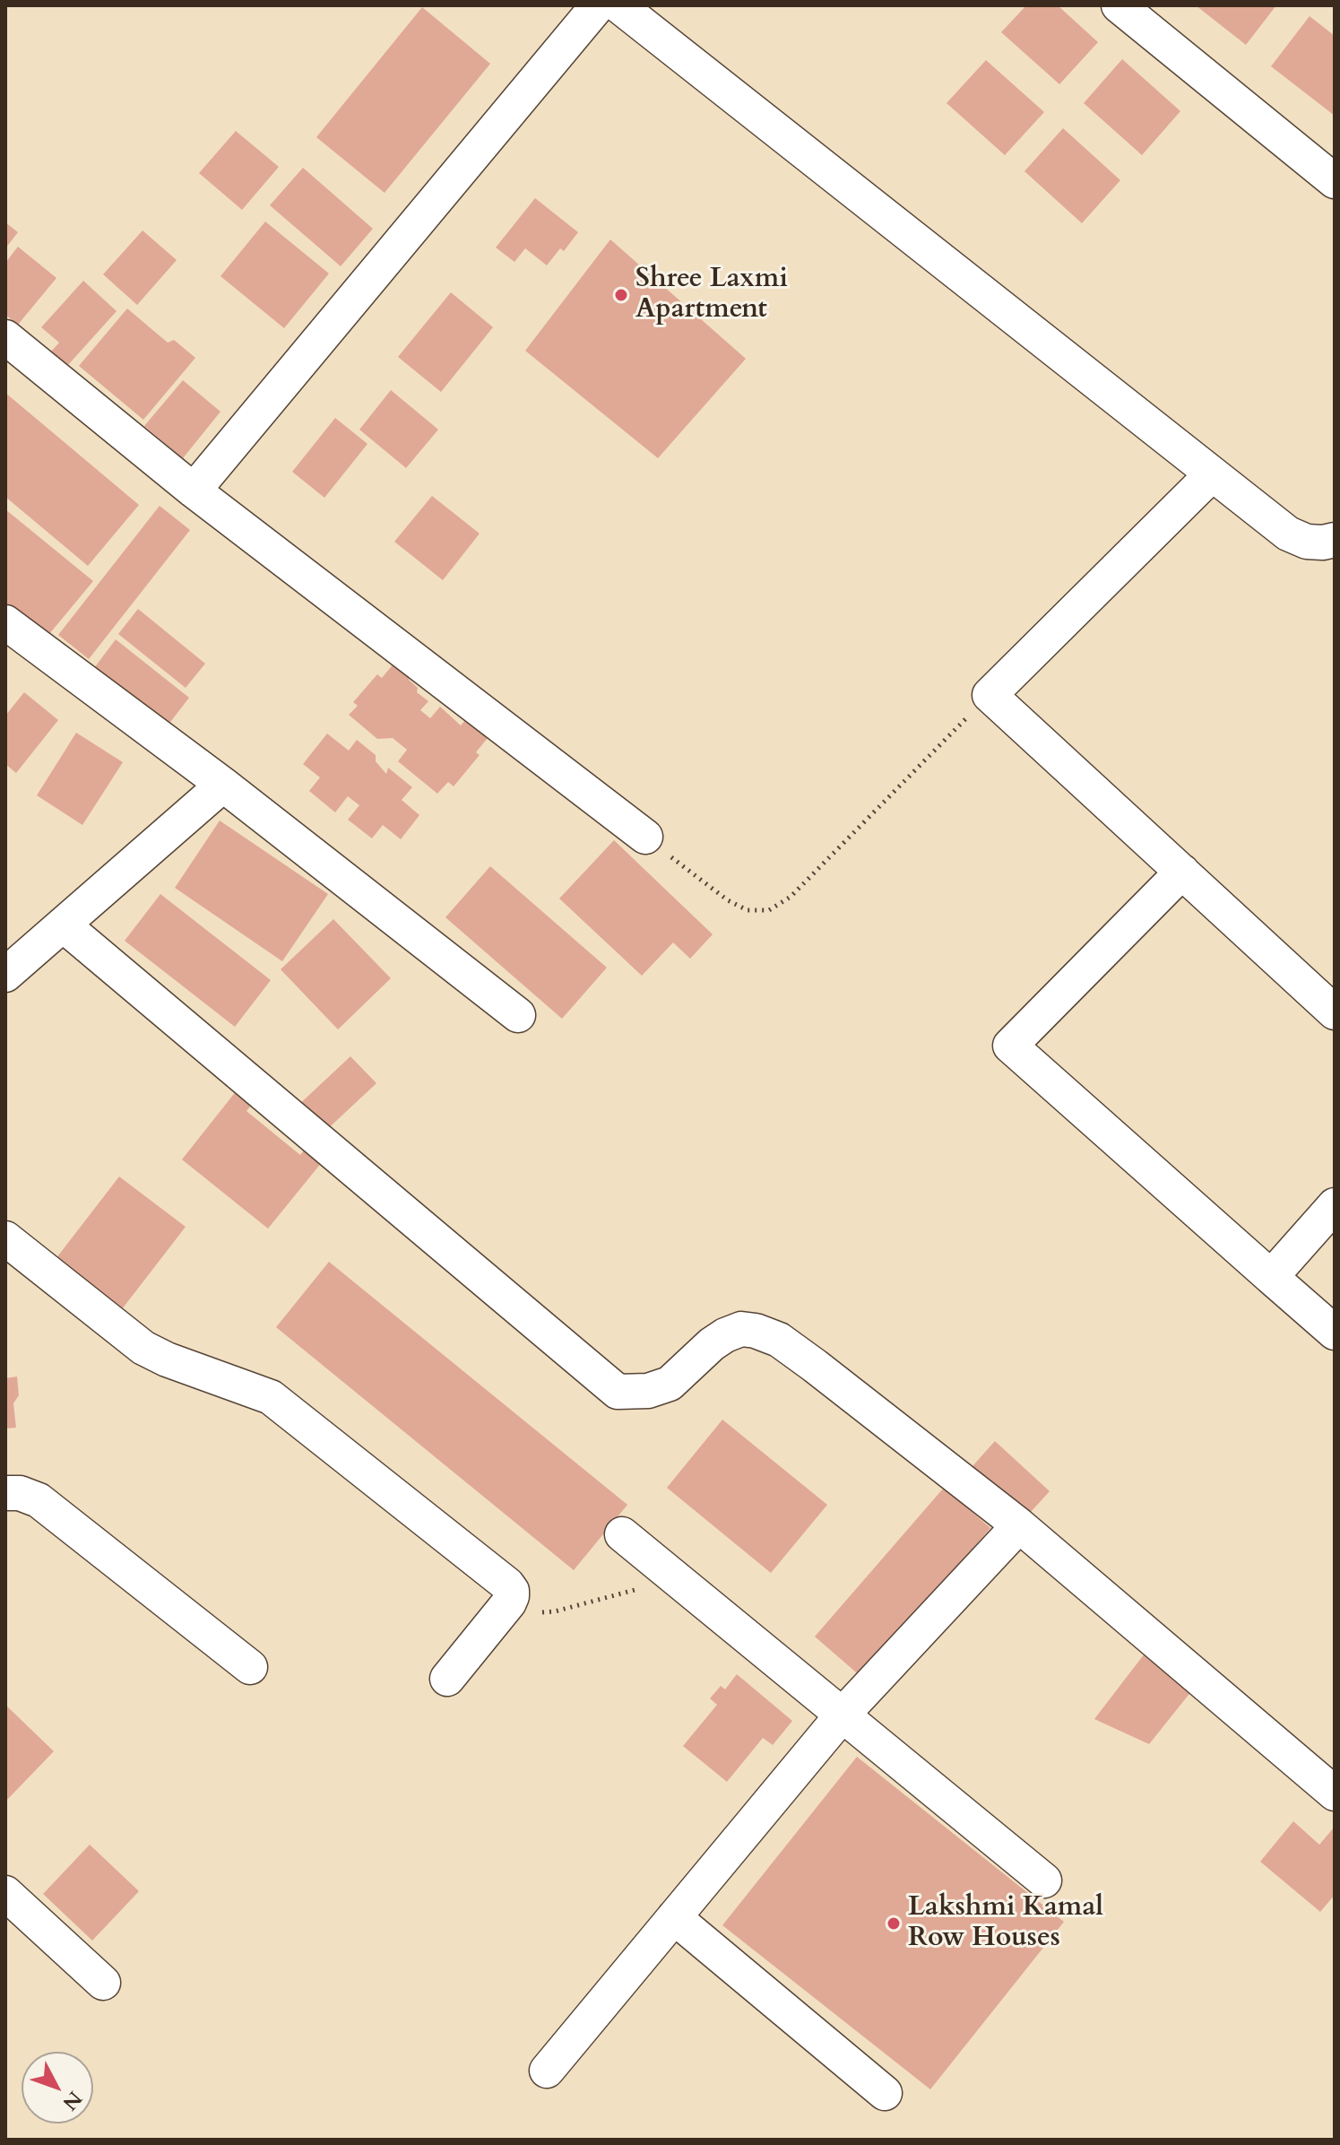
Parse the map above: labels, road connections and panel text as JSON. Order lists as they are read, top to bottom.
{
  "places": ["Shree Laxmi Apartment", "Lakshmi Kamal Row Houses"],
  "north": "bottom right"
}
